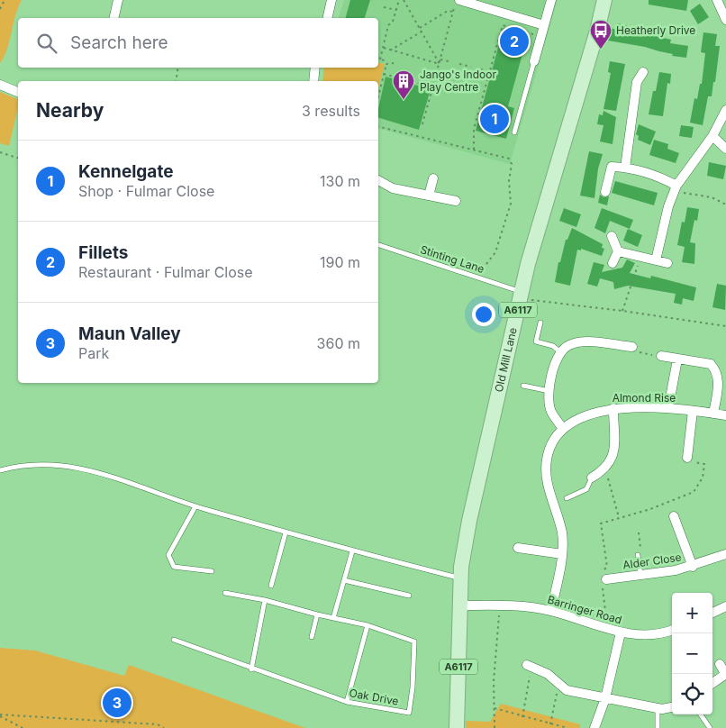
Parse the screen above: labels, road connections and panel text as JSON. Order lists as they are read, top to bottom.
{
  "streets": {
    "main road": ["A6117", "Old Mill Lane"],
    "street": ["Almond Rise", "Alder Close", "Barringer Road"],
    "lane": ["Stinting Lane", "Oak Drive"]
  },
  "crossings": [
    ["Stinting Lane", "Old Mill Lane"],
    ["Old Mill Lane", "Barringer Road"],
    ["Almond Rise", "Barringer Road"]
  ],
  "places": {
    "bus stop": ["Heatherly Drive"],
    "building": ["Jango's Indoor Play Centre"]
  },
  "page": {
    "search": "Search here",
    "pins": ["2", "1", "3"],
    "heading": ["Nearby", "3 results"],
    "list": [
      {
        "mark": "1",
        "name": "Kennelgate",
        "note": "Shop · Fulmar Close",
        "value": "130 m"
      },
      {
        "mark": "2",
        "name": "Fillets",
        "note": "Restaurant · Fulmar Close",
        "value": "190 m"
      },
      {
        "mark": "3",
        "name": "Maun Valley",
        "note": "Park",
        "value": "360 m"
      }
    ],
    "map_buttons": ["+", "−"]
  }
}
